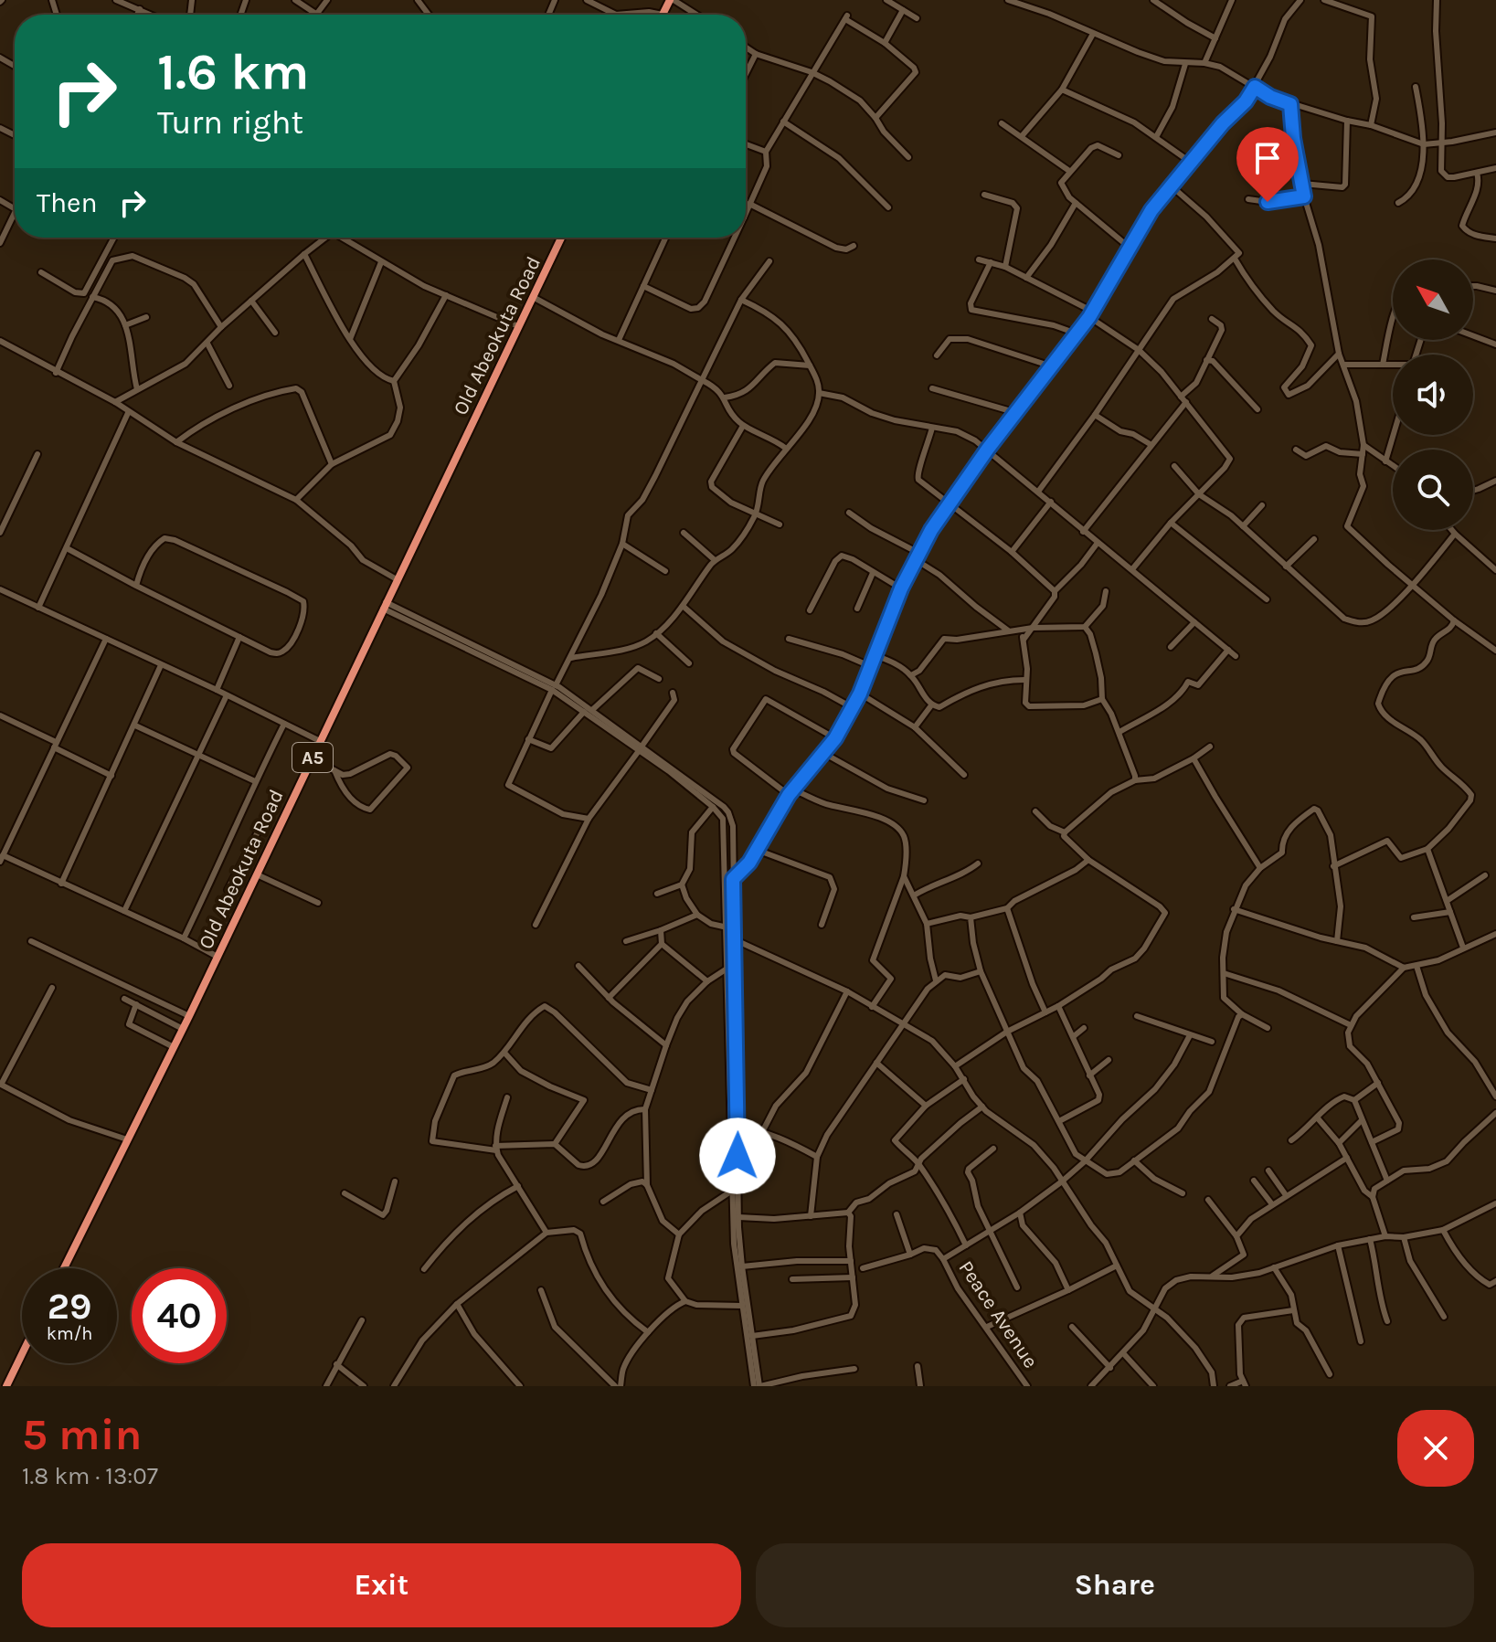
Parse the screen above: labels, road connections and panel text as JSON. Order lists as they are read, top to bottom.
{
  "streets": {
    "highway": ["Old Abeokuta Road", "A5"],
    "street": ["Peace Avenue"]
  },
  "north": "top left",
  "page": {
    "turn": ["1.6 km", "Turn right"],
    "then": "Then",
    "speed": "29 km/h",
    "limit": "40",
    "heading": ["5 min", "1.8 km · 13:07"],
    "buttons": ["Exit", "Share"]
  }
}
